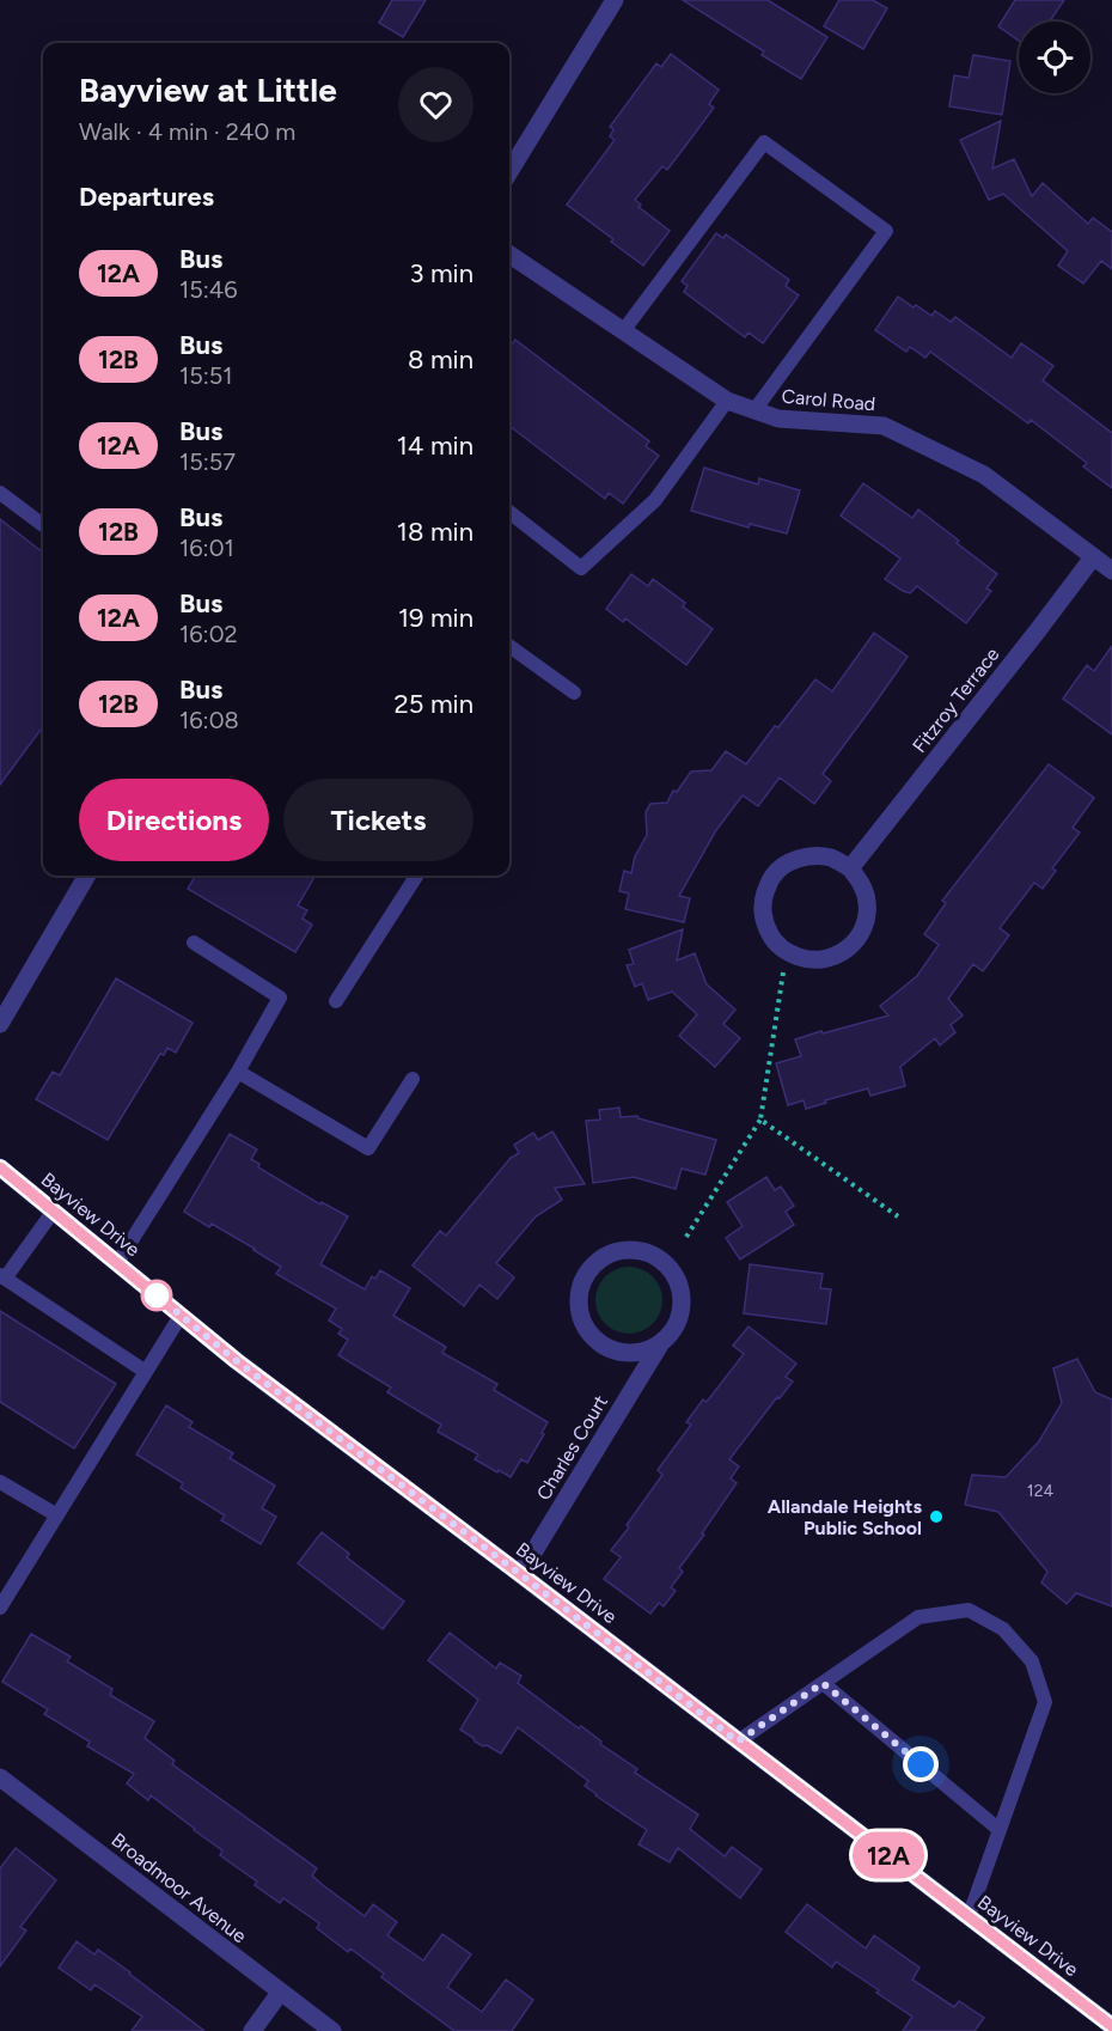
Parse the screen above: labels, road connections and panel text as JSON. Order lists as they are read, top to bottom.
{
  "streets": {
    "street": [
      "Carol Road",
      "Fitzroy Terrace",
      "Bayview Drive",
      "Charles Court",
      "Broadmoor Avenue"
    ]
  },
  "crossings": [
    ["Carol Road", "Fitzroy Terrace"],
    ["Bayview Drive", "Charles Court"]
  ],
  "places": ["Allandale Heights Public School"],
  "lines": ["bus line 12A"],
  "house_numbers": ["124"],
  "page": {
    "on_map": "12A",
    "heading": [
      ["Bayview at Little", "Walk · 4 min · 240 m"],
      "Departures"
    ],
    "list": [
      {
        "mark": "12A",
        "name": "Bus",
        "note": "15:46",
        "value": "3 min"
      },
      {
        "mark": "12B",
        "name": "Bus",
        "note": "15:51",
        "value": "8 min"
      },
      {
        "mark": "12A",
        "name": "Bus",
        "note": "15:57",
        "value": "14 min"
      },
      {
        "mark": "12B",
        "name": "Bus",
        "note": "16:01",
        "value": "18 min"
      },
      {
        "mark": "12A",
        "name": "Bus",
        "note": "16:02",
        "value": "19 min"
      },
      {
        "mark": "12B",
        "name": "Bus",
        "note": "16:08",
        "value": "25 min"
      }
    ],
    "buttons": ["Directions", "Tickets"]
  }
}
